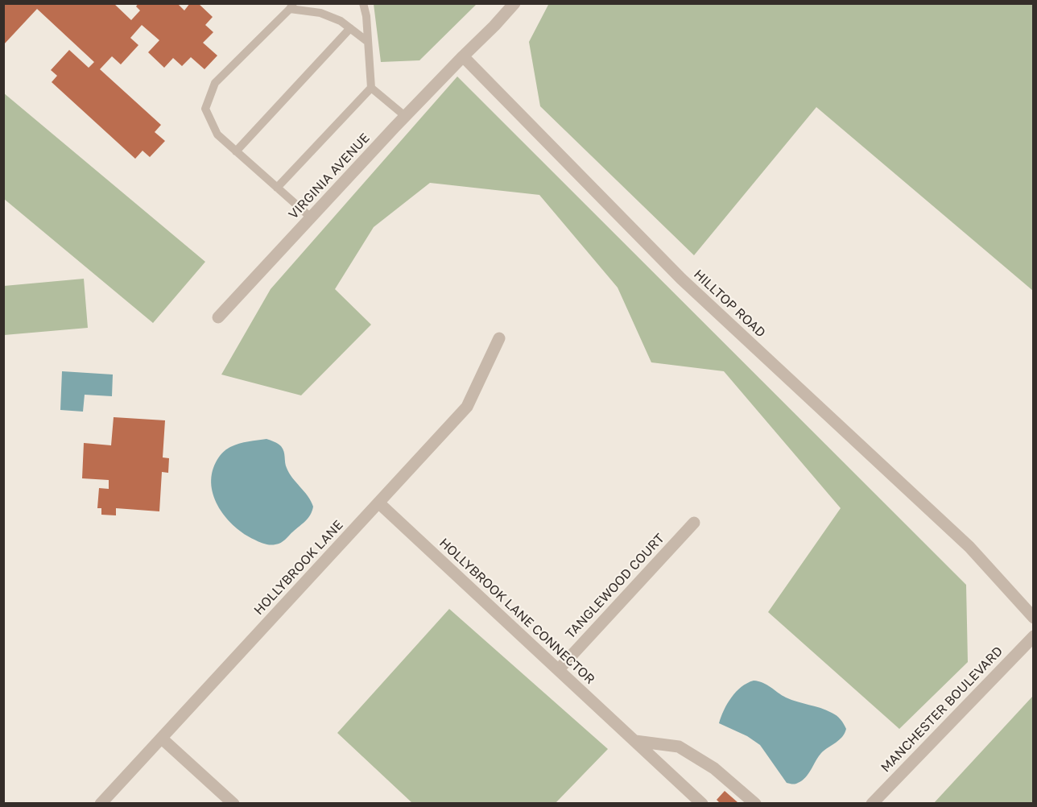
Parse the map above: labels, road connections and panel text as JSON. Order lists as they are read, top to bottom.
{
  "streets": {
    "street": [
      "VIRGINIA AVENUE",
      "HILLTOP ROAD",
      "HOLLYBROOK LANE",
      "TANGLEWOOD COURT",
      "HOLLYBROOK LANE CONNECTOR",
      "MANCHESTER BOULEVARD"
    ]
  },
  "crossings": [
    ["VIRGINIA AVENUE", "HILLTOP ROAD"],
    ["HOLLYBROOK LANE", "HOLLYBROOK LANE CONNECTOR"],
    ["TANGLEWOOD COURT", "HOLLYBROOK LANE CONNECTOR"]
  ]
}
